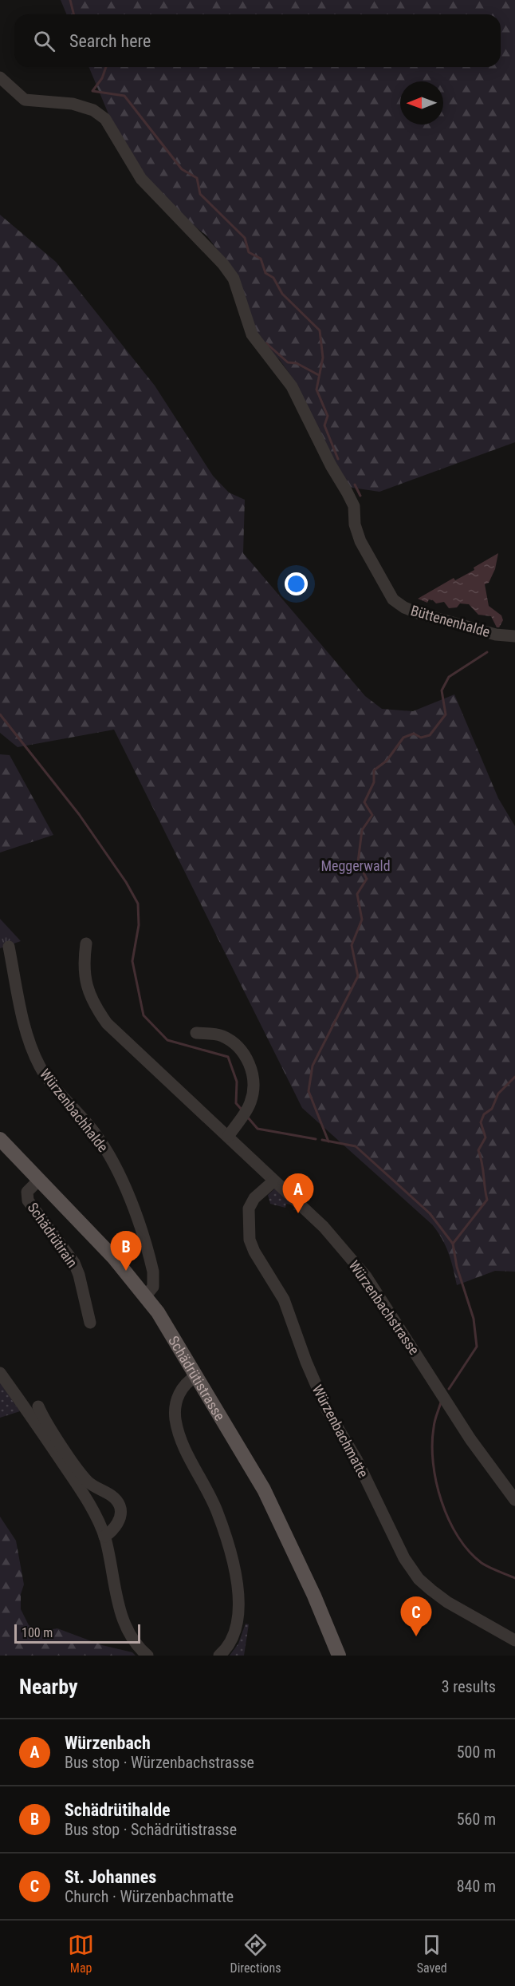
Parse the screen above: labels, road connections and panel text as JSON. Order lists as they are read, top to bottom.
{
  "streets": {
    "main road": ["Schädrütistrasse"],
    "street": [
      "Büttenenhalde",
      "Würzenbachhalde",
      "Schädrütirain",
      "Würzenbachstrasse",
      "Würzenbachmatte"
    ]
  },
  "crossings": [
    ["Würzenbachhalde", "Schädrütistrasse"],
    ["Schädrütirain", "Schädrütistrasse"],
    ["Würzenbachstrasse", "Würzenbachmatte"]
  ],
  "parks": ["Meggerwald"],
  "scale_bar": "100 m",
  "north": "left",
  "page": {
    "search": "Search here",
    "pins": ["A", "B", "C"],
    "scale": "100 m",
    "heading": ["Nearby", "3 results"],
    "list": [
      {
        "mark": "A",
        "name": "Würzenbach",
        "note": "Bus stop · Würzenbachstrasse",
        "value": "500 m"
      },
      {
        "mark": "B",
        "name": "Schädrütihalde",
        "note": "Bus stop · Schädrütistrasse",
        "value": "560 m"
      },
      {
        "mark": "C",
        "name": "St. Johannes",
        "note": "Church · Würzenbachmatte",
        "value": "840 m"
      }
    ],
    "nav": ["Map", "Directions", "Saved"]
  }
}
